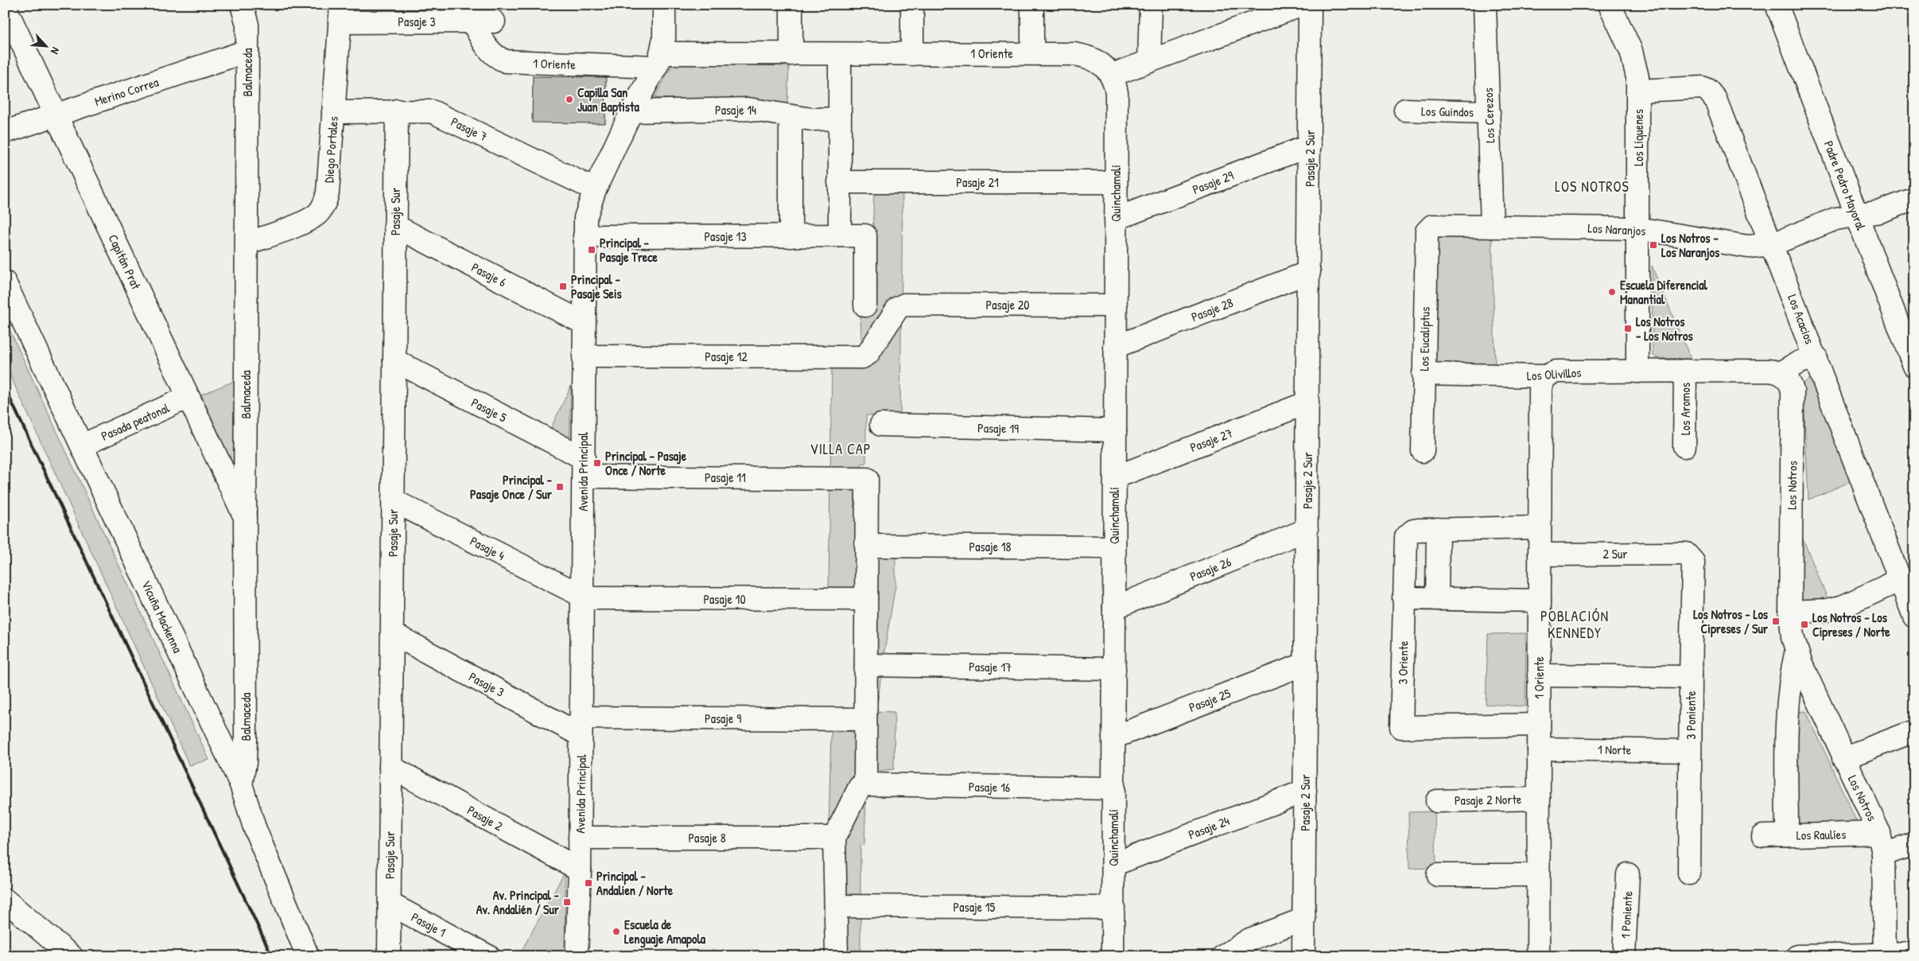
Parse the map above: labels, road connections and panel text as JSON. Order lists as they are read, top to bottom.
{
  "streets": {
    "street": [
      "Pasaje 3",
      "1 Oriente",
      "Balmaceda",
      "Merino Correa",
      "Pasaje 14",
      "Los Guindos",
      "Los Cerezos",
      "Pasaje 7",
      "Los Líquenes",
      "Diego Portales",
      "Pasaje 2 Sur",
      "Pasaje 21",
      "Pasaje 29",
      "Padre Pedro Mayoral",
      "Quinchamalí",
      "Pasaje Sur",
      "Los Naranjos",
      "Pasaje 13",
      "Capitán Prat",
      "Pasaje 6",
      "Pasaje 20",
      "Pasaje 28",
      "Los Acacios",
      "Los Eucaliptus",
      "Pasaje 12",
      "Los Olivillos",
      "Los Aromos",
      "Pasaje 5",
      "Pasada peatonal",
      "Pasaje 19",
      "Pasaje 27",
      "Avenida Principal",
      "Pasaje 11",
      "Los Notros",
      "Pasaje 18",
      "Pasaje 4",
      "2 Sur",
      "Pasaje 26",
      "Pasaje 10",
      "Vicuña Mackenna",
      "3 Oriente",
      "Pasaje 17",
      "Pasaje 25",
      "3 Poniente",
      "Pasaje 9",
      "1 Norte",
      "Pasaje 16",
      "Pasaje 2 Norte",
      "Pasaje 2",
      "Pasaje 24",
      "Los Raulíes",
      "Pasaje 8",
      "Pasaje 15",
      "1 Poniente",
      "Pasaje 1"
    ]
  },
  "crossings": [
    ["Pasaje 3", "1 Oriente"],
    ["Pasaje 3", "Diego Portales"],
    ["Pasaje 3", "Pasaje Sur"],
    ["Pasaje 3", "Avenida Principal"],
    ["Pasaje 3", "Pasaje 9"],
    ["1 Oriente", "Quinchamalí"],
    ["1 Oriente", "Los Olivillos"],
    ["1 Oriente", "Avenida Principal"],
    ["1 Oriente", "2 Sur"],
    ["1 Oriente", "3 Oriente"],
    ["1 Oriente", "1 Norte"],
    ["1 Oriente", "Pasaje 2 Norte"],
    ["Balmaceda", "Merino Correa"],
    ["Balmaceda", "Diego Portales"],
    ["Balmaceda", "Capitán Prat"],
    ["Balmaceda", "Vicuña Mackenna"],
    ["Merino Correa", "Capitán Prat"],
    ["Pasaje 14", "Avenida Principal"],
    ["Los Guindos", "Los Cerezos"],
    ["Los Cerezos", "Los Naranjos"],
    ["Pasaje 7", "Diego Portales"],
    ["Pasaje 7", "Pasaje Sur"],
    ["Pasaje 7", "Avenida Principal"],
    ["Los Líquenes", "Los Naranjos"],
    ["Los Líquenes", "Los Acacios"],
    ["Los Líquenes", "Los Olivillos"],
    ["Pasaje 2 Sur", "Pasaje 29"],
    ["Pasaje 2 Sur", "Pasaje 28"],
    ["Pasaje 2 Sur", "Pasaje 27"],
    ["Pasaje 2 Sur", "Pasaje 26"],
    ["Pasaje 2 Sur", "Pasaje 25"],
    ["Pasaje 2 Sur", "Pasaje 24"],
    ["Pasaje 21", "Quinchamalí"],
    ["Pasaje 29", "Quinchamalí"],
    ["Padre Pedro Mayoral", "Los Naranjos"],
    ["Quinchamalí", "Pasaje 20"],
    ["Quinchamalí", "Pasaje 28"],
    ["Quinchamalí", "Pasaje 19"],
    ["Quinchamalí", "Pasaje 27"],
    ["Quinchamalí", "Pasaje 18"],
    ["Quinchamalí", "Pasaje 26"],
    ["Quinchamalí", "Pasaje 17"],
    ["Quinchamalí", "Pasaje 25"],
    ["Quinchamalí", "Pasaje 16"],
    ["Quinchamalí", "Pasaje 24"],
    ["Quinchamalí", "Pasaje 15"],
    ["Pasaje Sur", "Pasaje 6"],
    ["Pasaje Sur", "Pasaje 5"],
    ["Pasaje Sur", "Pasaje 4"],
    ["Pasaje Sur", "Pasaje 2"],
    ["Pasaje Sur", "Pasaje 1"],
    ["Los Naranjos", "Los Acacios"],
    ["Los Naranjos", "Los Eucaliptus"],
    ["Pasaje 13", "Avenida Principal"],
    ["Capitán Prat", "Pasada peatonal"],
    ["Pasaje 6", "Avenida Principal"],
    ["Pasaje 20", "Pasaje 12"],
    ["Los Eucaliptus", "Los Olivillos"],
    ["Pasaje 12", "Avenida Principal"],
    ["Los Olivillos", "Los Aromos"],
    ["Pasaje 5", "Avenida Principal"],
    ["Pasaje 5", "Pasaje 11"],
    ["Pasada peatonal", "Vicuña Mackenna"],
    ["Avenida Principal", "Pasaje 11"],
    ["Avenida Principal", "Pasaje 4"],
    ["Avenida Principal", "Pasaje 10"],
    ["Avenida Principal", "Pasaje 9"],
    ["Avenida Principal", "Pasaje 2"],
    ["Avenida Principal", "Pasaje 8"],
    ["Pasaje 11", "Pasaje 18"],
    ["Los Notros", "Los Raulíes"],
    ["Pasaje 4", "Pasaje 10"],
    ["2 Sur", "3 Poniente"],
    ["3 Poniente", "1 Norte"]
  ],
  "districts": ["LOS NOTROS", "VILLA CAP", "POBLACIÓN KENNEDY"],
  "places": {
    "other": ["Capilla San Juan Baptista", "Escuela Diferencial Manantial", "Escuela de Lenguaje Amapola"],
    "transit": [
      "Los Notros - Los Naranjos",
      "Principal - Pasaje Trece",
      "Principal - Pasaje Seis",
      "Los Notros - Los Notros",
      "Principal - Pasaje Once / Norte",
      "Principal - Pasaje Once / Sur",
      "Los Notros - Los Cipreses / Sur",
      "Los Notros - Los Cipreses / Norte",
      "Principal - Andalien / Norte",
      "Av. Principal - Av. Andalién / Sur"
    ]
  },
  "north": "bottom right"
}
